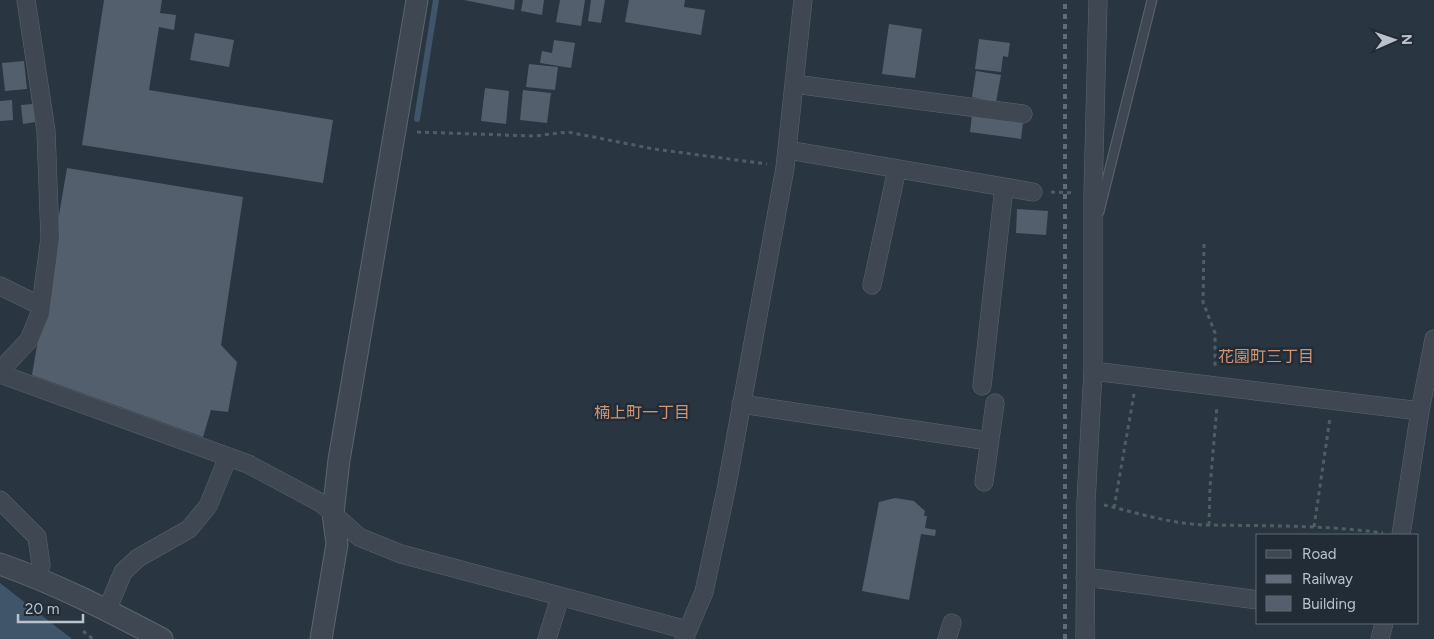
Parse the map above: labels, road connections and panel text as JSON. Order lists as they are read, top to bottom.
{
  "districts": ["花園町三丁目", "楠上町一丁目"],
  "legend": ["Road", "Railway", "Building"],
  "scale_bar": "20 m",
  "north": "right"
}
